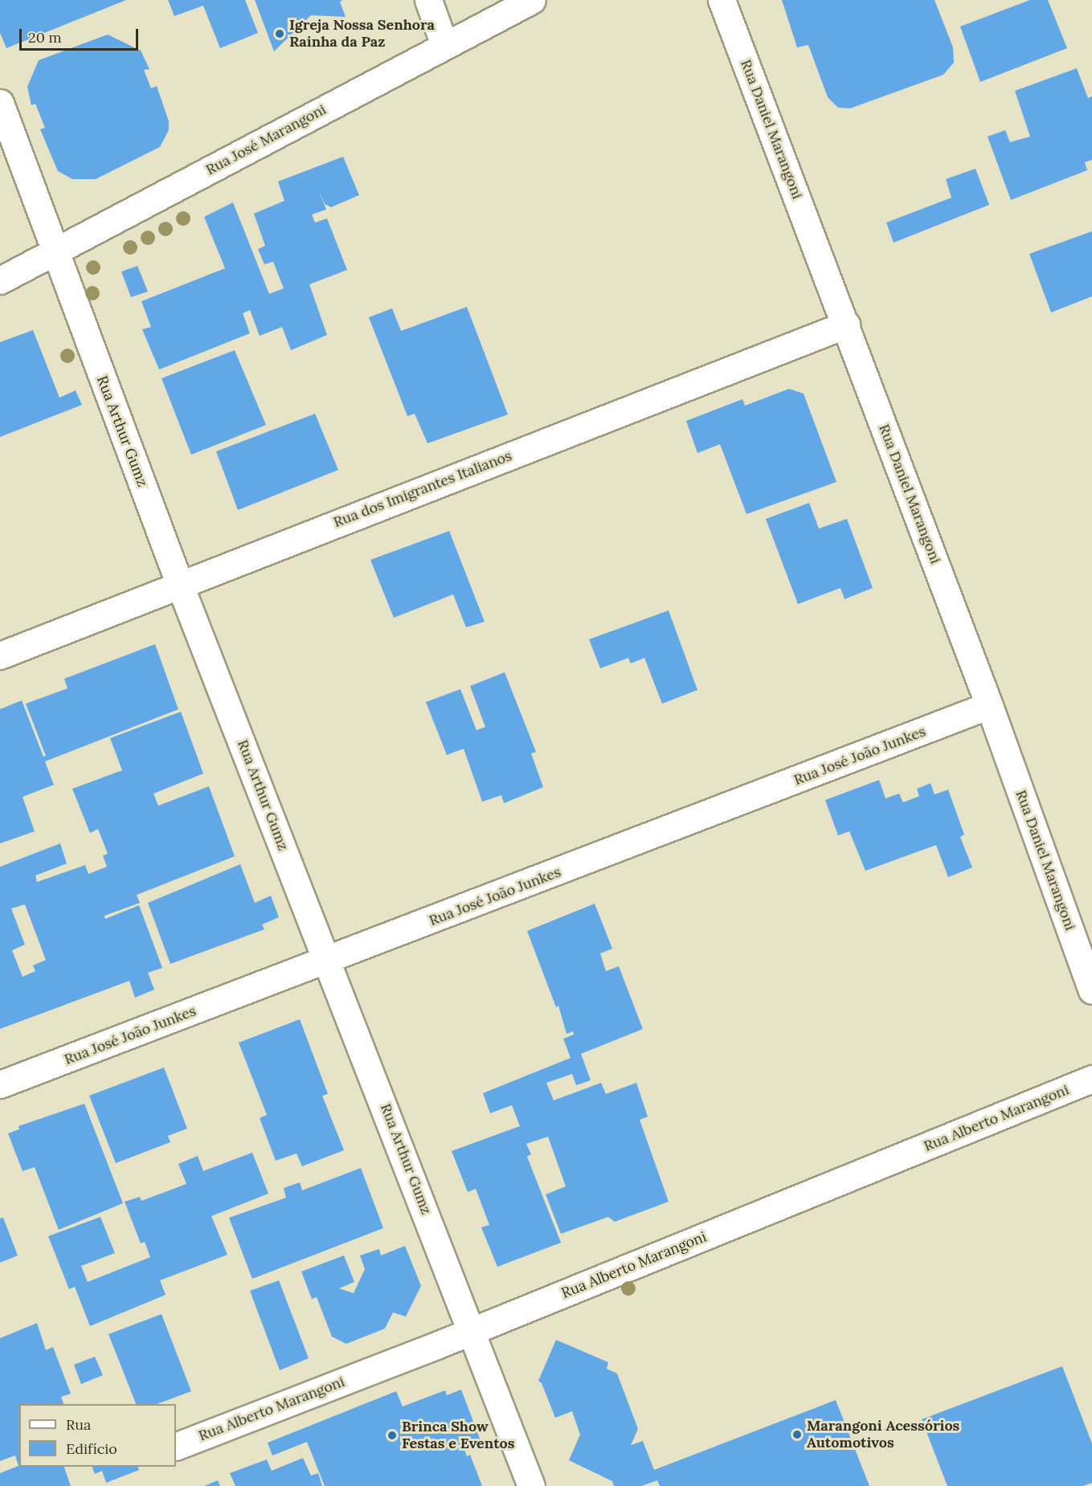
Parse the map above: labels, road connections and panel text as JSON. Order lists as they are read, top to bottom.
{
  "streets": {
    "street": [
      "Rua Daniel Marangoni",
      "Rua José Marangoni",
      "Rua Arthur Gumz",
      "Rua dos Imigrantes Italianos",
      "Rua José João Junkes",
      "Rua Alberto Marangoni"
    ]
  },
  "crossings": [
    ["Rua Daniel Marangoni", "Rua dos Imigrantes Italianos"],
    ["Rua Daniel Marangoni", "Rua José João Junkes"],
    ["Rua José Marangoni", "Rua Arthur Gumz"],
    ["Rua Arthur Gumz", "Rua dos Imigrantes Italianos"],
    ["Rua Arthur Gumz", "Rua José João Junkes"],
    ["Rua Arthur Gumz", "Rua Alberto Marangoni"]
  ],
  "places": ["Igreja Nossa Senhora Rainha da Paz", "Marangoni Acessórios Automotivos", "Brinca Show Festas e Eventos"],
  "legend": ["Rua", "Edifício"],
  "scale_bar": "20 m"
}
